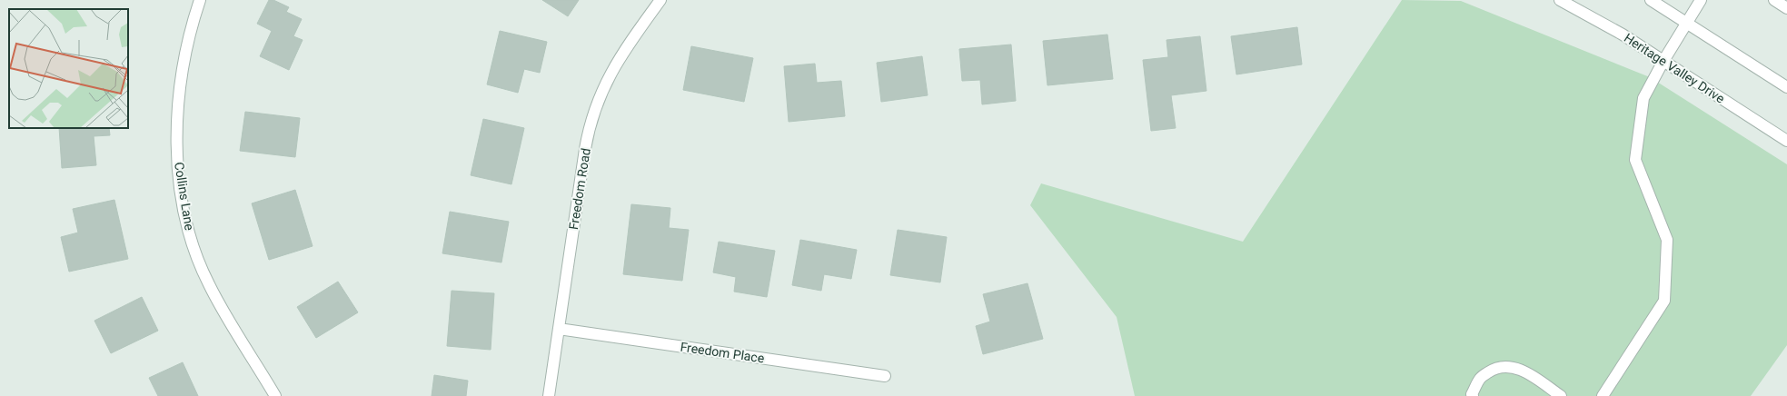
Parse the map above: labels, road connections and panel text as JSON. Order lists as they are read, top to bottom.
{
  "streets": {
    "street": [
      "Heritage Valley Drive",
      "Freedom Road",
      "Collins Lane",
      "Freedom Place"
    ]
  },
  "crossings": [
    ["Freedom Road", "Freedom Place"]
  ]
}
